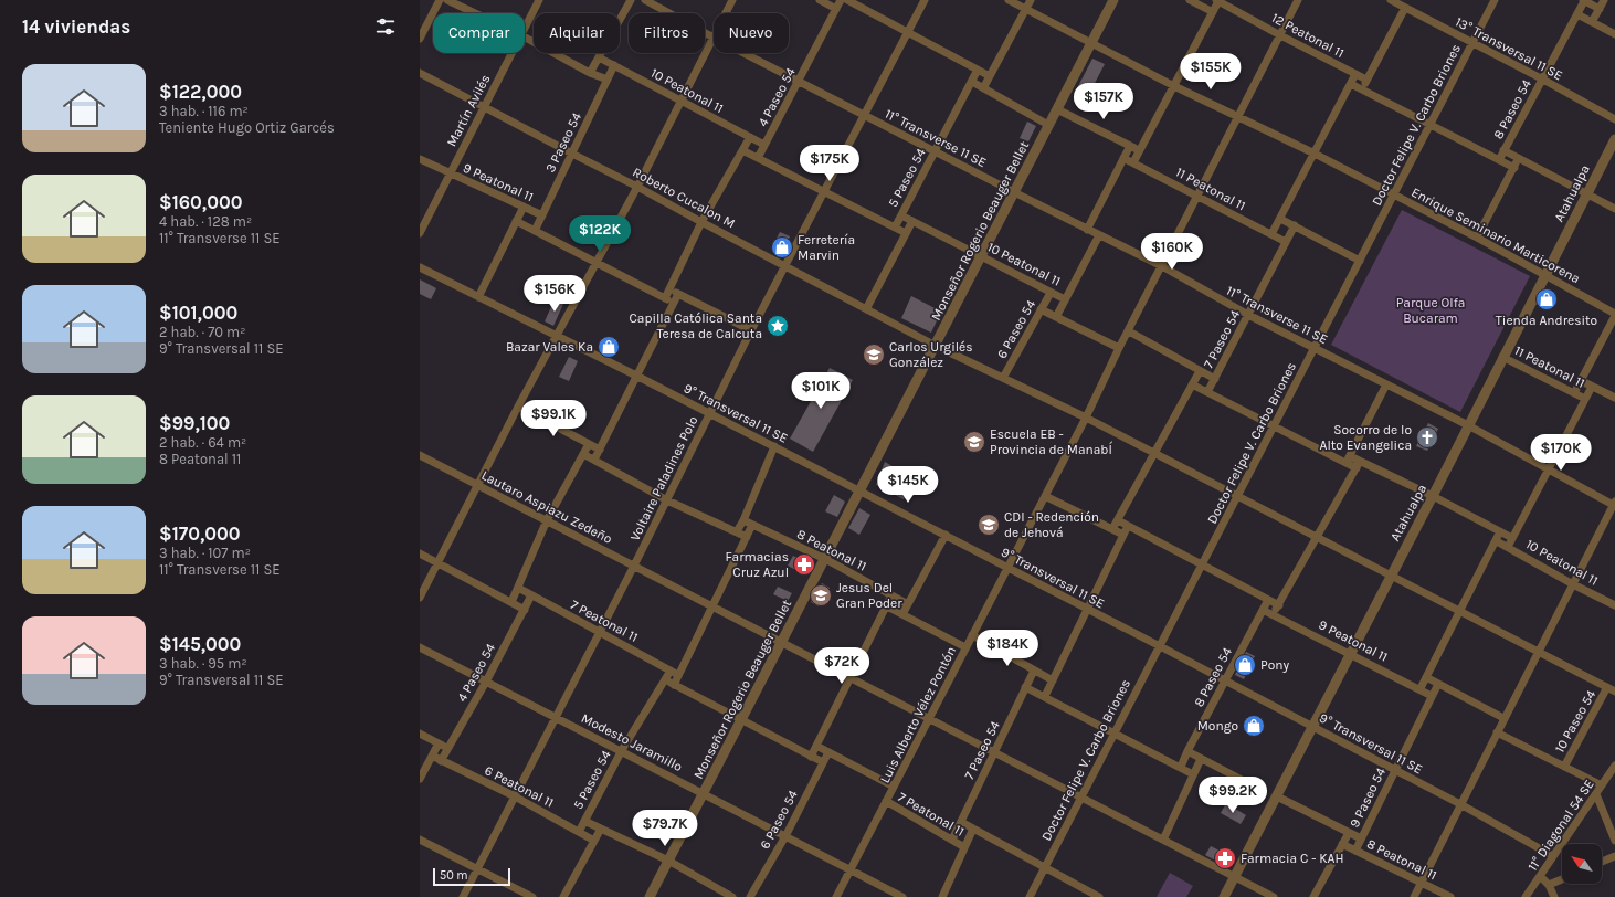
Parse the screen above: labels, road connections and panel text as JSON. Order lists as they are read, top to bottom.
{
  "streets": {
    "street": [
      "12 Peatonal 11",
      "13° Transversal 11 SE",
      "10 Peatonal 11",
      "4 Paseo 54",
      "8 Paseo 54",
      "Martín Avilés",
      "Doctor Felipe V. Carbo Briones",
      "11° Transverse 11 SE",
      "3 Paseo 54",
      "5 Paseo 54",
      "9 Peatonal 11",
      "11 Peatonal 11",
      "Atahualpa",
      "Roberto Cucalon M",
      "Monseñor Rogerio Beauger Bellet",
      "Enrique Seminario Marticorena",
      "6 Paseo 54",
      "7 Paseo 54",
      "9° Transversal 11 SE",
      "Voltaire Paladines Polo",
      "Lautaro Aspiazu Zedeño",
      "8 Peatonal 11",
      "7 Peatonal 11",
      "Luis Alberto Vélez Pontón",
      "10 Paseo 54",
      "Modesto Jaramillo",
      "6 Peatonal 11",
      "9 Paseo 54",
      "11° Diagonal 54 SE"
    ]
  },
  "crossings": [
    ["12 Peatonal 11", "Luis Alberto Vélez Pontón"],
    ["13° Transversal 11 SE", "8 Paseo 54"],
    ["13° Transversal 11 SE", "Doctor Felipe V. Carbo Briones"],
    ["10 Peatonal 11", "4 Paseo 54"],
    ["10 Peatonal 11", "Doctor Felipe V. Carbo Briones"],
    ["10 Peatonal 11", "3 Paseo 54"],
    ["10 Peatonal 11", "5 Paseo 54"],
    ["10 Peatonal 11", "Atahualpa"],
    ["10 Peatonal 11", "Monseñor Rogerio Beauger Bellet"],
    ["10 Peatonal 11", "6 Paseo 54"],
    ["10 Peatonal 11", "7 Paseo 54"],
    ["4 Paseo 54", "11° Transverse 11 SE"],
    ["4 Paseo 54", "9 Peatonal 11"],
    ["4 Paseo 54", "Roberto Cucalon M"],
    ["4 Paseo 54", "7 Peatonal 11"],
    ["4 Paseo 54", "Modesto Jaramillo"],
    ["4 Paseo 54", "6 Peatonal 11"],
    ["8 Paseo 54", "9 Peatonal 11"],
    ["8 Paseo 54", "9° Transversal 11 SE"],
    ["Martín Avilés", "9 Peatonal 11"],
    ["Martín Avilés", "Roberto Cucalon M"],
    ["Doctor Felipe V. Carbo Briones", "11° Transverse 11 SE"],
    ["Doctor Felipe V. Carbo Briones", "Enrique Seminario Marticorena"],
    ["Doctor Felipe V. Carbo Briones", "9° Transversal 11 SE"],
    ["Doctor Felipe V. Carbo Briones", "Lautaro Aspiazu Zedeño"],
    ["Doctor Felipe V. Carbo Briones", "7 Peatonal 11"],
    ["11° Transverse 11 SE", "5 Paseo 54"],
    ["11° Transverse 11 SE", "Atahualpa"],
    ["11° Transverse 11 SE", "Monseñor Rogerio Beauger Bellet"],
    ["11° Transverse 11 SE", "7 Paseo 54"],
    ["11° Transverse 11 SE", "Voltaire Paladines Polo"],
    ["11° Transverse 11 SE", "Luis Alberto Vélez Pontón"],
    ["3 Paseo 54", "9 Peatonal 11"],
    ["3 Paseo 54", "Roberto Cucalon M"],
    ["5 Paseo 54", "Roberto Cucalon M"],
    ["5 Paseo 54", "7 Peatonal 11"],
    ["5 Paseo 54", "Modesto Jaramillo"],
    ["5 Paseo 54", "6 Peatonal 11"],
    ["9 Peatonal 11", "Atahualpa"],
    ["9 Peatonal 11", "9 Paseo 54"],
    ["11 Peatonal 11", "Atahualpa"],
    ["11 Peatonal 11", "7 Paseo 54"],
    ["11 Peatonal 11", "Luis Alberto Vélez Pontón"],
    ["Atahualpa", "Enrique Seminario Marticorena"],
    ["Atahualpa", "9° Transversal 11 SE"],
    ["Atahualpa", "Lautaro Aspiazu Zedeño"],
    ["Roberto Cucalon M", "Monseñor Rogerio Beauger Bellet"],
    ["Roberto Cucalon M", "Voltaire Paladines Polo"],
    ["Monseñor Rogerio Beauger Bellet", "Enrique Seminario Marticorena"],
    ["Monseñor Rogerio Beauger Bellet", "9° Transversal 11 SE"],
    ["Monseñor Rogerio Beauger Bellet", "Lautaro Aspiazu Zedeño"],
    ["Monseñor Rogerio Beauger Bellet", "8 Peatonal 11"],
    ["Monseñor Rogerio Beauger Bellet", "Modesto Jaramillo"],
    ["Enrique Seminario Marticorena", "Luis Alberto Vélez Pontón"],
    ["6 Paseo 54", "7 Peatonal 11"],
    ["6 Paseo 54", "Modesto Jaramillo"],
    ["7 Paseo 54", "Lautaro Aspiazu Zedeño"],
    ["7 Paseo 54", "7 Peatonal 11"],
    ["9° Transversal 11 SE", "Voltaire Paladines Polo"],
    ["9° Transversal 11 SE", "Luis Alberto Vélez Pontón"],
    ["9° Transversal 11 SE", "9 Paseo 54"],
    ["9° Transversal 11 SE", "11° Diagonal 54 SE"],
    ["Voltaire Paladines Polo", "Lautaro Aspiazu Zedeño"],
    ["Voltaire Paladines Polo", "7 Peatonal 11"],
    ["Voltaire Paladines Polo", "Modesto Jaramillo"],
    ["Voltaire Paladines Polo", "6 Peatonal 11"],
    ["Lautaro Aspiazu Zedeño", "Luis Alberto Vélez Pontón"],
    ["8 Peatonal 11", "9 Paseo 54"],
    ["7 Peatonal 11", "Luis Alberto Vélez Pontón"],
    ["Luis Alberto Vélez Pontón", "Modesto Jaramillo"]
  ],
  "parks": ["Parque Olfa Bucaram"],
  "places": {
    "shop": [
      "Ferretería Marvin",
      "Tienda Andresito",
      "Bazar Vales Ka",
      "Pony",
      "Mongo"
    ],
    "place": ["Capilla Católica Santa Teresa de Calcuta"],
    "school or university": [
      "Carlos Urgilés González",
      "Escuela EB - Provincia de ManabÍ",
      "CDI - Redención de Jehová",
      "Jesus Del Gran Poder"
    ],
    "church": ["Socorro de lo Alto Evangelica"],
    "pharmacy": ["Farmacias Cruz Azul", "Farmacia C - KAH"]
  },
  "scale_bar": "50 m",
  "north": "top left",
  "page": {
    "heading": "14 viviendas",
    "chip": [
      "Comprar",
      "Alquilar",
      "Filtros",
      "Nuevo"
    ],
    "list": [
      {
        "name": "$122,000",
        "note": "3 hab. · 116 m² · Teniente Hugo Ortiz Garcés"
      },
      {
        "name": "$160,000",
        "note": "4 hab. · 128 m² · 11° Transverse 11 SE"
      },
      {
        "name": "$101,000",
        "note": "2 hab. · 70 m² · 9° Transversal 11 SE"
      },
      {
        "name": "$99,100",
        "note": "2 hab. · 64 m² · 8 Peatonal 11"
      },
      {
        "name": "$170,000",
        "note": "3 hab. · 107 m² · 11° Transverse 11 SE"
      },
      {
        "name": "$145,000",
        "note": "3 hab. · 95 m² · 9° Transversal 11 SE"
      }
    ],
    "price": [
      "$155K",
      "$157K",
      "$175K",
      "$122K",
      "$160K",
      "$156K",
      "$101K",
      "$99.1K",
      "$170K",
      "$145K",
      "$184K",
      "$72K",
      "$99.2K",
      "$79.7K"
    ],
    "scale": "50 m"
  }
}
